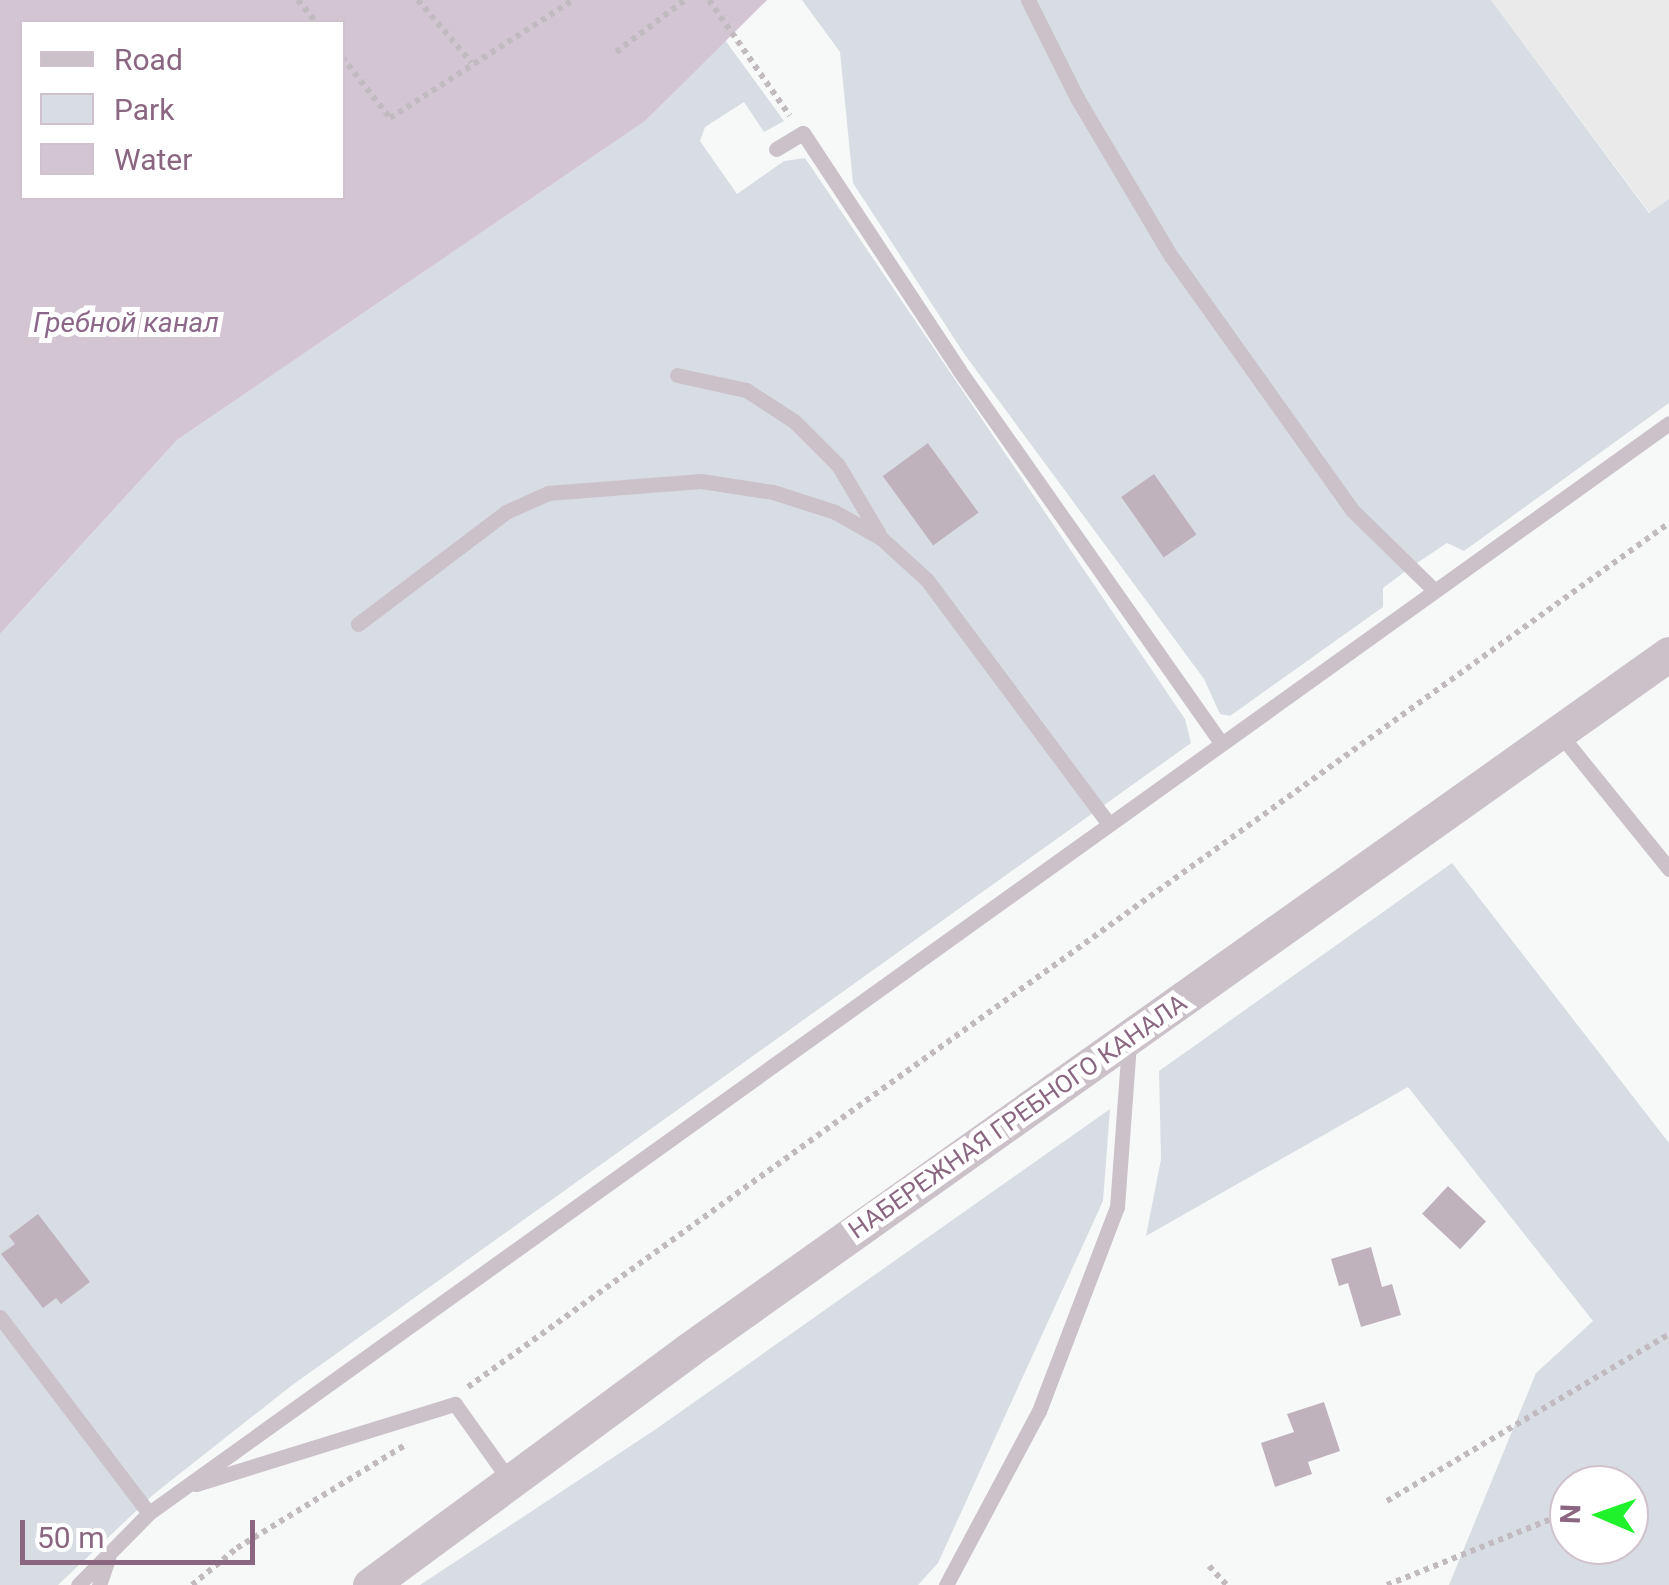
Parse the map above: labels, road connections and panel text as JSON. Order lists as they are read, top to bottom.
{
  "streets": {
    "street": ["НАБЕРЕЖНАЯ ГРЕБНОГО КАНАЛА"]
  },
  "water": ["Гребной канал"],
  "legend": ["Road", "Park", "Water"],
  "scale_bar": "50 m",
  "north": "left"
}
